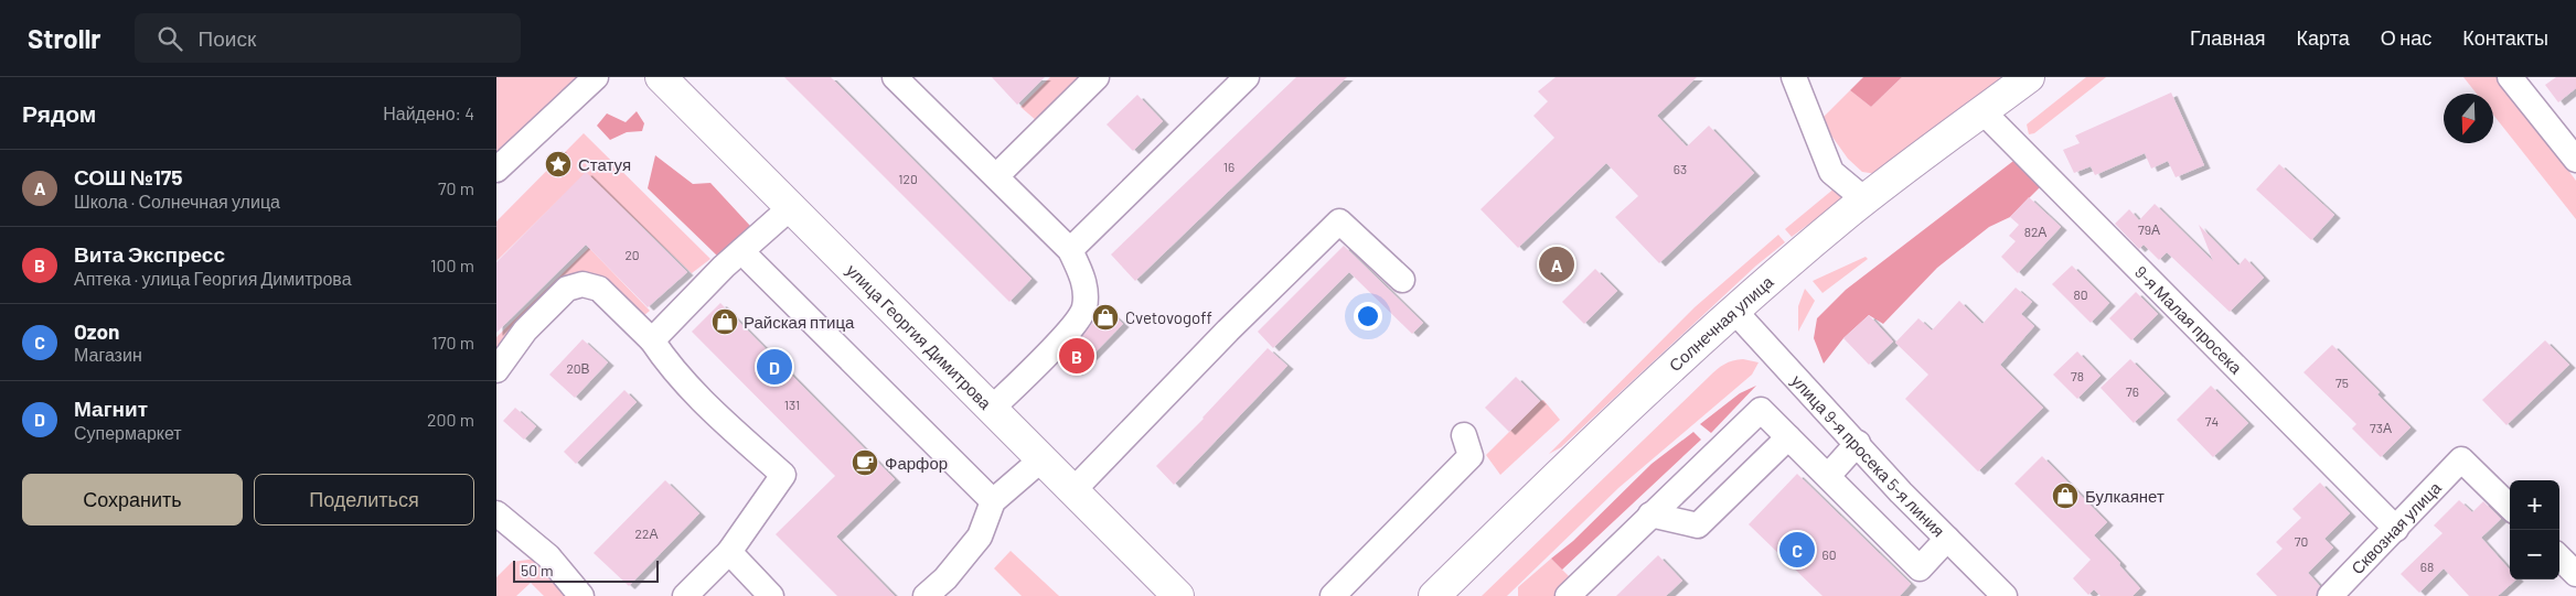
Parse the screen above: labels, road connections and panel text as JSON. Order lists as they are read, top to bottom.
{
  "streets": {
    "main road": ["Солнечная улица", "улица Георгия Димитрова"],
    "street": ["9-я Малая просека", "улица 9-я просека 5-я линия", "Сквозная улица"]
  },
  "crossings": [
    ["9-я Малая просека", "Солнечная улица"],
    ["9-я Малая просека", "Сквозная улица"],
    ["Солнечная улица", "улица 9-я просека 5-я линия"]
  ],
  "places": {
    "place": ["Статуя"],
    "shop": ["Cvetovogoff", "Райская птица", "Булкаянет"],
    "cafe": ["Фарфор"]
  },
  "house_numbers": [
    "16",
    "63",
    "120",
    "79А",
    "82А",
    "20",
    "80",
    "20В",
    "78",
    "75",
    "76",
    "131",
    "74",
    "73А",
    "22А",
    "70",
    "60",
    "68"
  ],
  "scale_bar": "50 m",
  "north": "bottom",
  "page": {
    "header": "Strollr",
    "search": "Поиск",
    "nav": [
      "Главная",
      "Карта",
      "О нас",
      "Контакты"
    ],
    "heading": ["Рядом", "Найдено: 4"],
    "list": [
      {
        "mark": "A",
        "name": "СОШ №175",
        "note": "Школа · Солнечная улица",
        "value": "70 m"
      },
      {
        "mark": "B",
        "name": "Вита Экспресс",
        "note": "Аптека · улица Георгия Димитрова",
        "value": "100 m"
      },
      {
        "mark": "C",
        "name": "Ozon",
        "note": "Магазин",
        "value": "170 m"
      },
      {
        "mark": "D",
        "name": "Магнит",
        "note": "Супермаркет",
        "value": "200 m"
      }
    ],
    "pins": [
      "A",
      "B",
      "D",
      "C"
    ],
    "buttons": ["Сохранить", "Поделиться"],
    "map_buttons": ["+", "−"],
    "scale": "50 m"
  }
}
